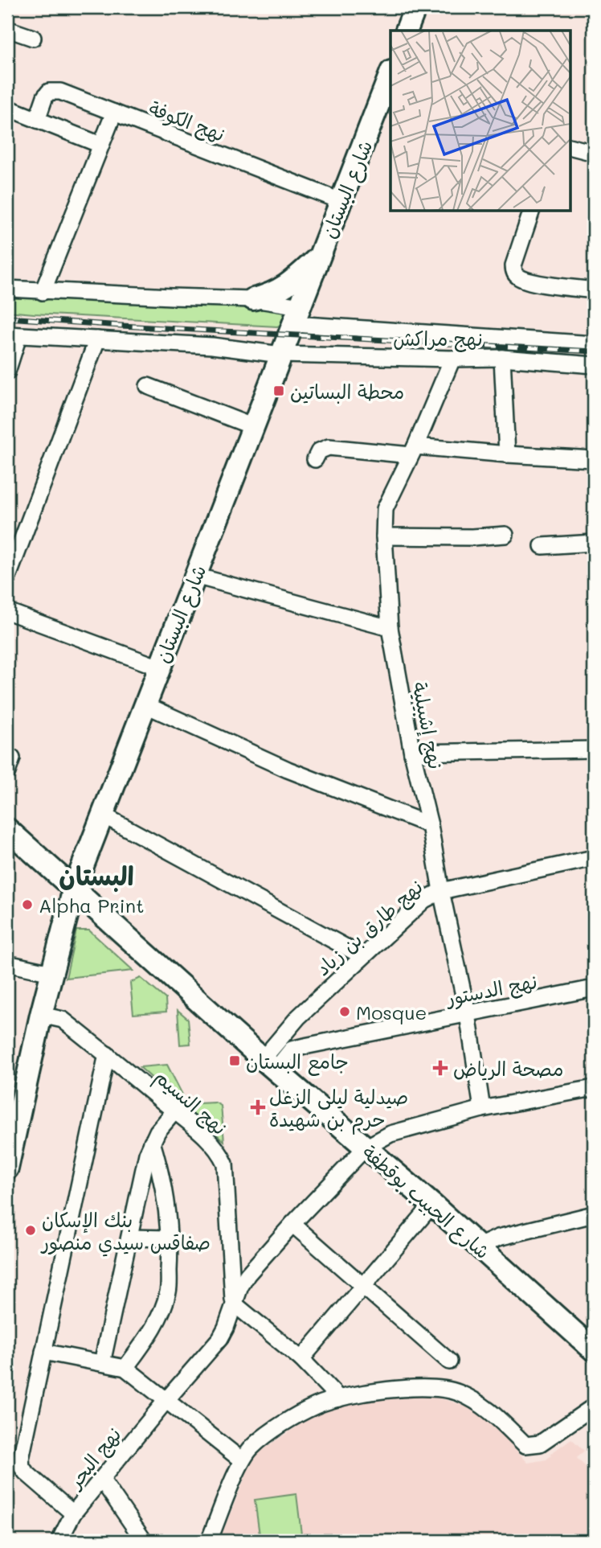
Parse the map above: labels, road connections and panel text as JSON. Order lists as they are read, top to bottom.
{
  "streets": {
    "main road": ["شارع البستان", "شارع الحبيب بوقطفة"],
    "street": [
      "نهج الكوفة",
      "نهج مراكش",
      "نهج إشبيلية",
      "نهج طارق بن زياد",
      "نهج الدستور",
      "نهج النسيم",
      "نهج البحر"
    ]
  },
  "crossings": [
    ["نهج الكوفة", "شارع البستان"],
    ["شارع البستان", "نهج مراكش"],
    ["شارع البستان", "نهج النسيم"],
    ["شارع البستان", "شارع الحبيب بوقطفة"],
    ["نهج مراكش", "نهج إشبيلية"],
    ["نهج إشبيلية", "نهج طارق بن زياد"],
    ["نهج إشبيلية", "نهج الدستور"],
    ["نهج طارق بن زياد", "نهج الدستور"],
    ["نهج طارق بن زياد", "شارع الحبيب بوقطفة"],
    ["نهج الدستور", "شارع الحبيب بوقطفة"],
    ["نهج النسيم", "نهج البحر"]
  ],
  "districts": ["البستان"],
  "places": {
    "transit": ["محطة البساتين", "جامع البستان"],
    "other": ["Alpha Print", "Mosque", "بنك الإسكان صفاقس سيدي منصور"],
    "health": ["مصحة الرياض", "صيدلية ليلى الزغل حرم بن شهيدة"]
  }
}
